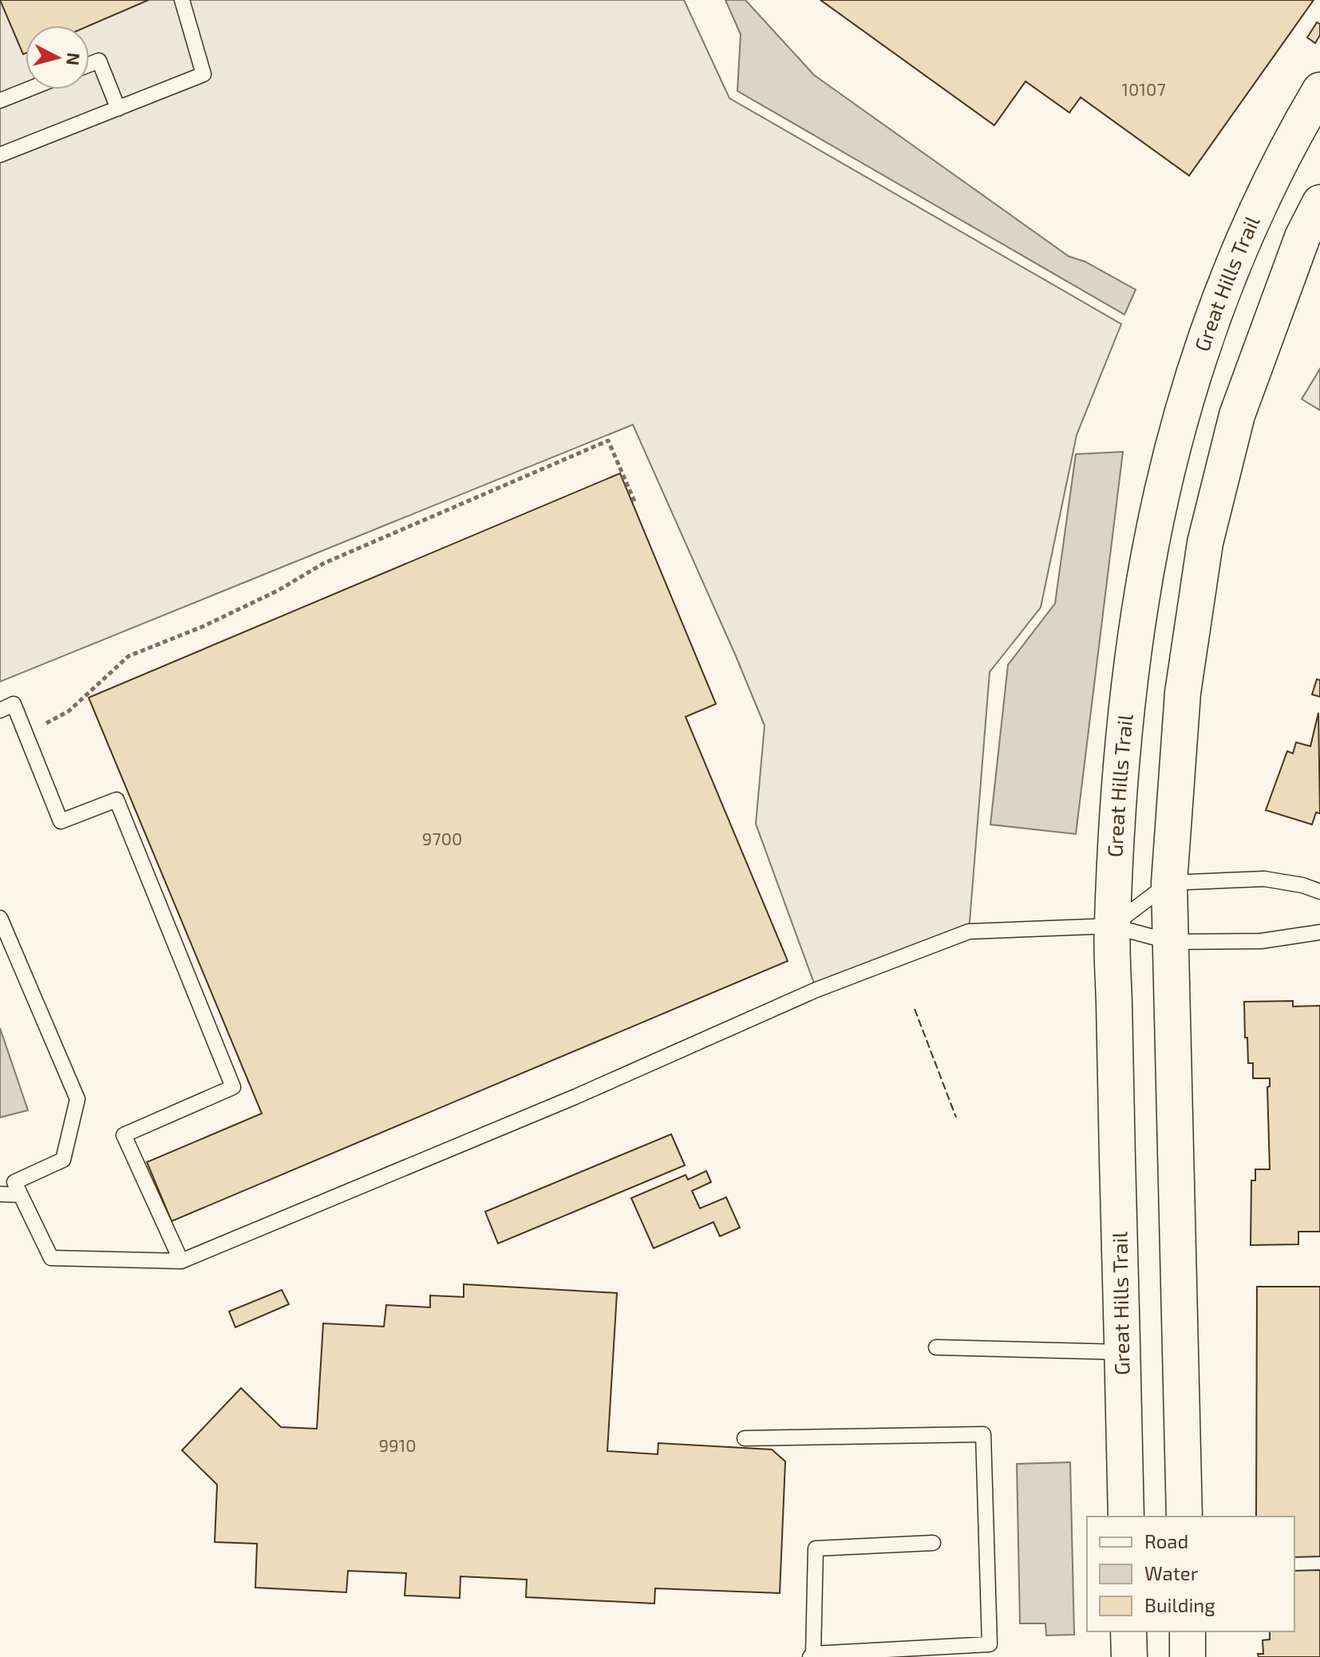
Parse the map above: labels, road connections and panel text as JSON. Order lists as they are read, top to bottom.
{
  "streets": {
    "street": ["Great Hills Trail"]
  },
  "house_numbers": ["10107", "9700", "9910"],
  "legend": ["Road", "Water", "Building"],
  "north": "right"
}
